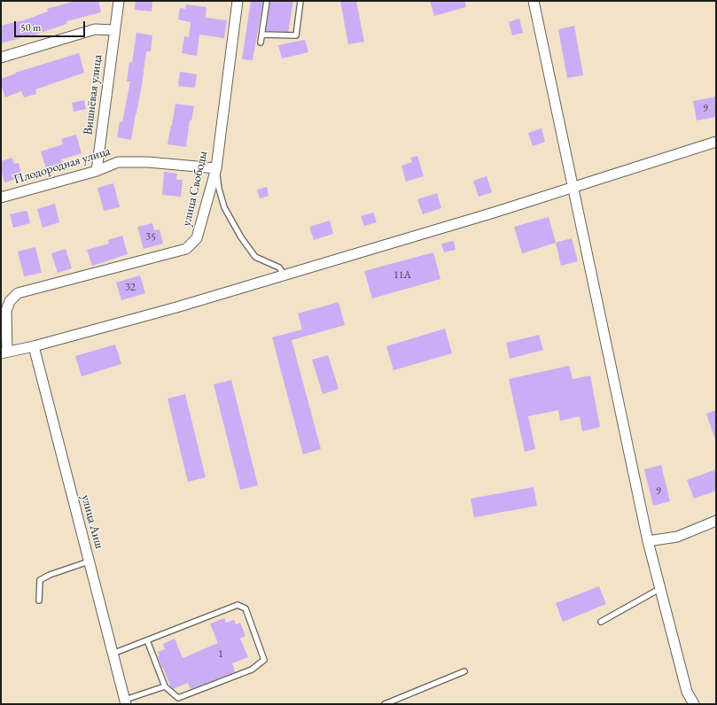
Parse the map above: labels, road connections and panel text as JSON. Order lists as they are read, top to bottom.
{
  "streets": {
    "street": [
      "Вишнёвая улица",
      "Плодородная улица",
      "улица Свободы",
      "улица Аиш"
    ]
  },
  "crossings": [
    ["Вишнёвая улица", "Плодородная улица"],
    ["Плодородная улица", "улица Свободы"]
  ],
  "house_numbers": [
    "9",
    "35",
    "11А",
    "32",
    "9",
    "1"
  ],
  "scale_bar": "50 m"
}
